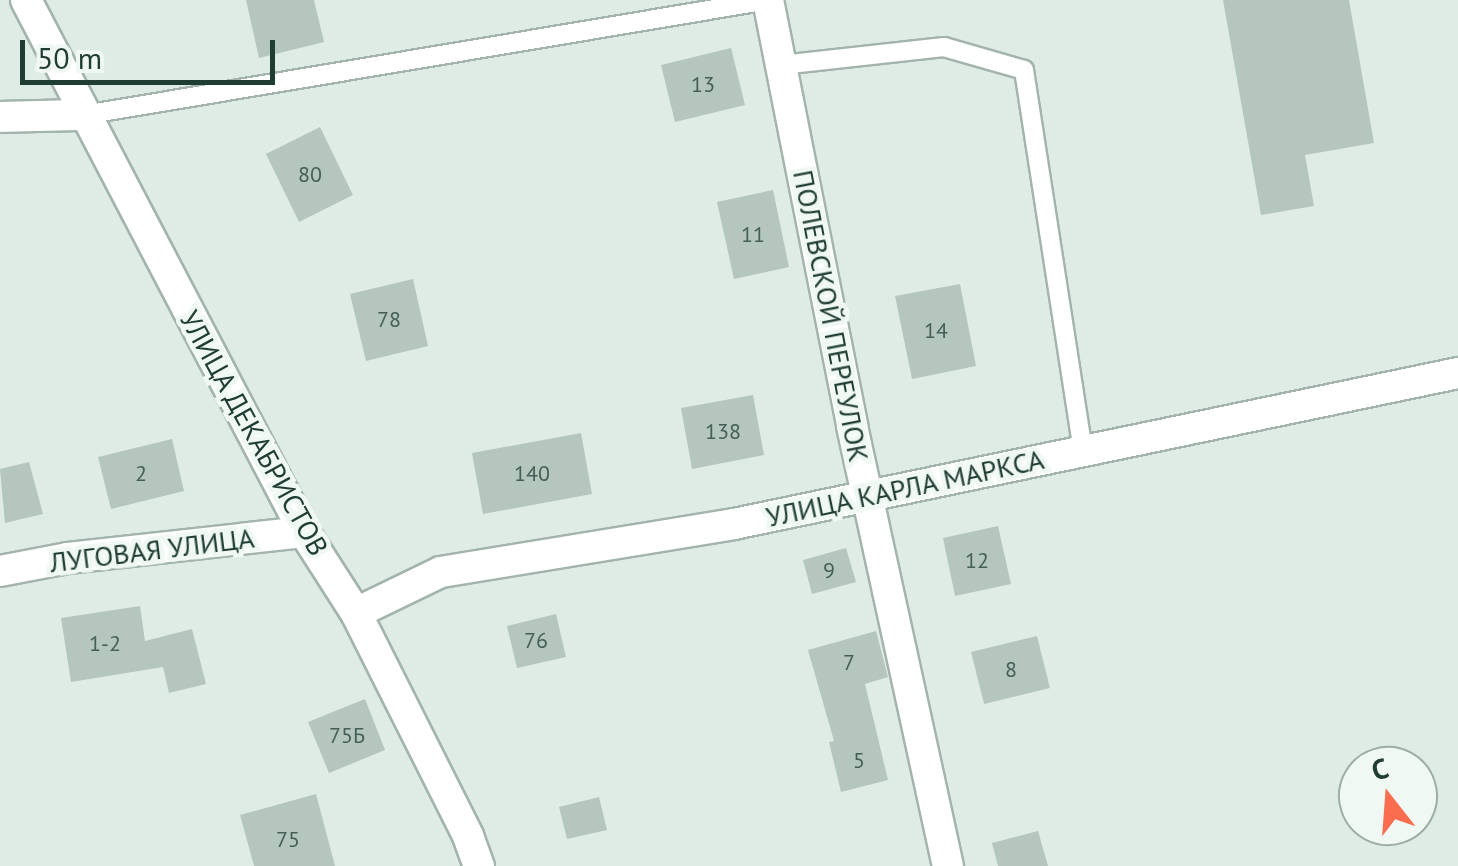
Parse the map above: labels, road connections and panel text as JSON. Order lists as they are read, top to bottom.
{
  "streets": {
    "street": [
      "ПОЛЕВСКОЙ ПЕРЕУЛОК",
      "УЛИЦА ДЕКАБРИСТОВ",
      "УЛИЦА КАРЛА МАРКСА",
      "ЛУГОВАЯ УЛИЦА"
    ]
  },
  "crossings": [
    ["ПОЛЕВСКОЙ ПЕРЕУЛОК", "УЛИЦА КАРЛА МАРКСА"],
    ["УЛИЦА ДЕКАБРИСТОВ", "УЛИЦА КАРЛА МАРКСА"],
    ["УЛИЦА ДЕКАБРИСТОВ", "ЛУГОВАЯ УЛИЦА"]
  ],
  "house_numbers": [
    "13",
    "80",
    "11",
    "78",
    "14",
    "138",
    "2",
    "140",
    "12",
    "9",
    "76",
    "1-2",
    "7",
    "8",
    "75Б",
    "5",
    "75"
  ],
  "scale_bar": "50 m",
  "north": "top"
}
